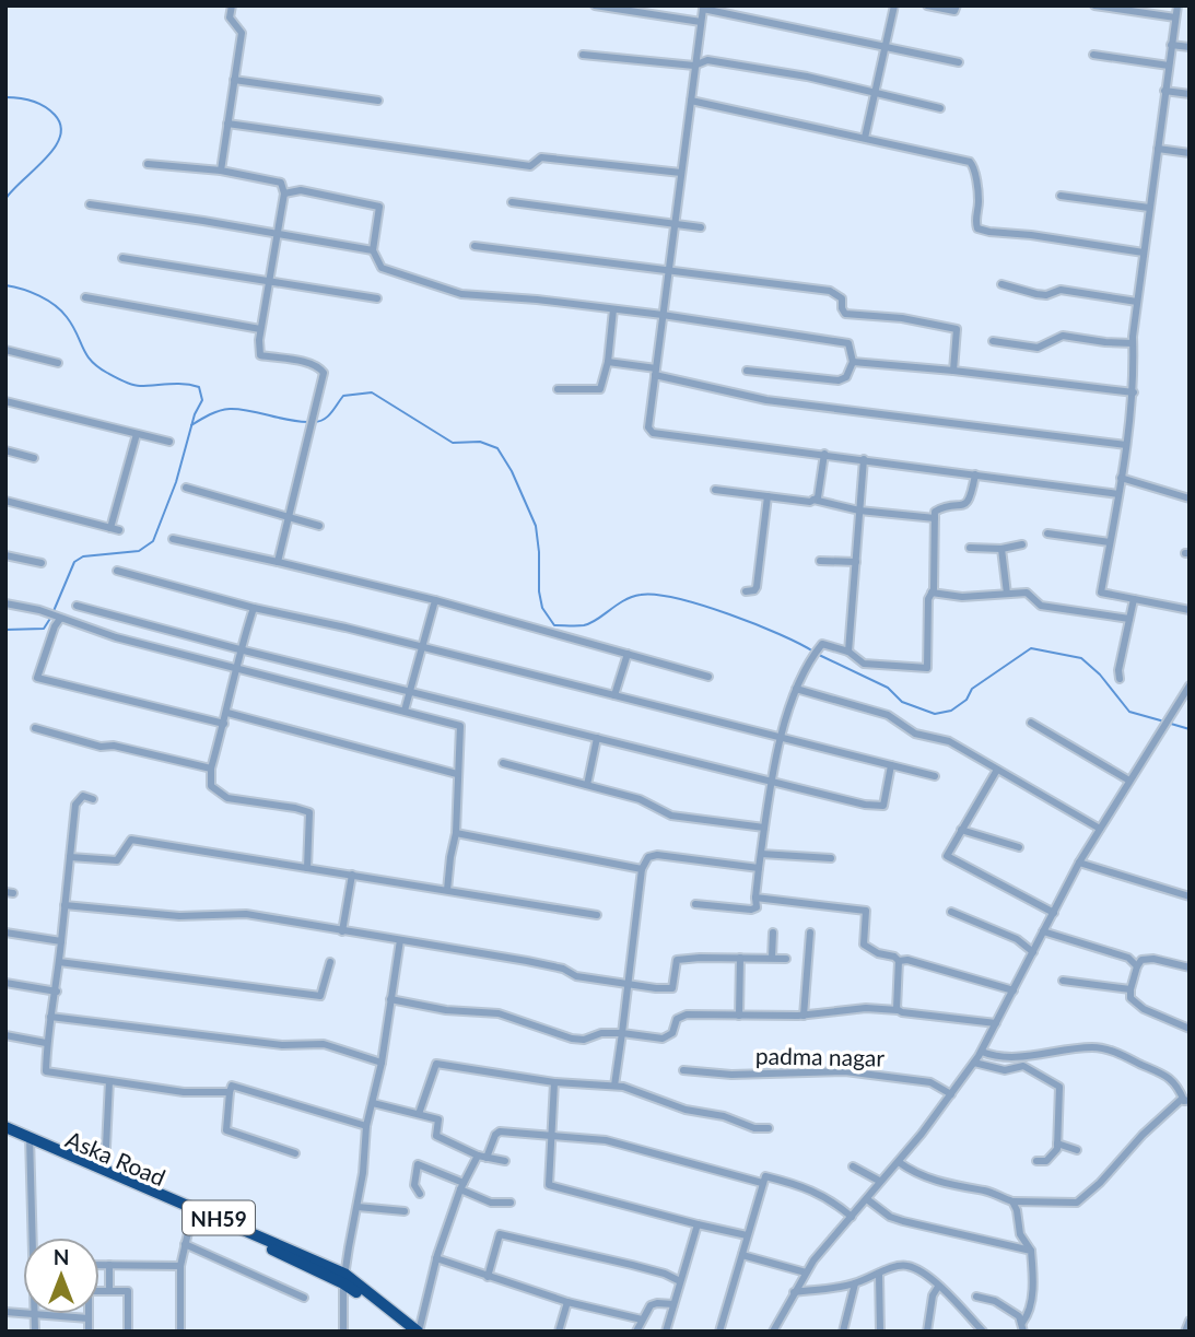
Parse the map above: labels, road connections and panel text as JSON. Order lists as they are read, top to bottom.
{
  "streets": {
    "highway": ["Aska Road", "NH59"],
    "street": ["padma nagar"]
  },
  "crossings": [
    ["Aska Road", "NH59"]
  ],
  "north": "top"
}
